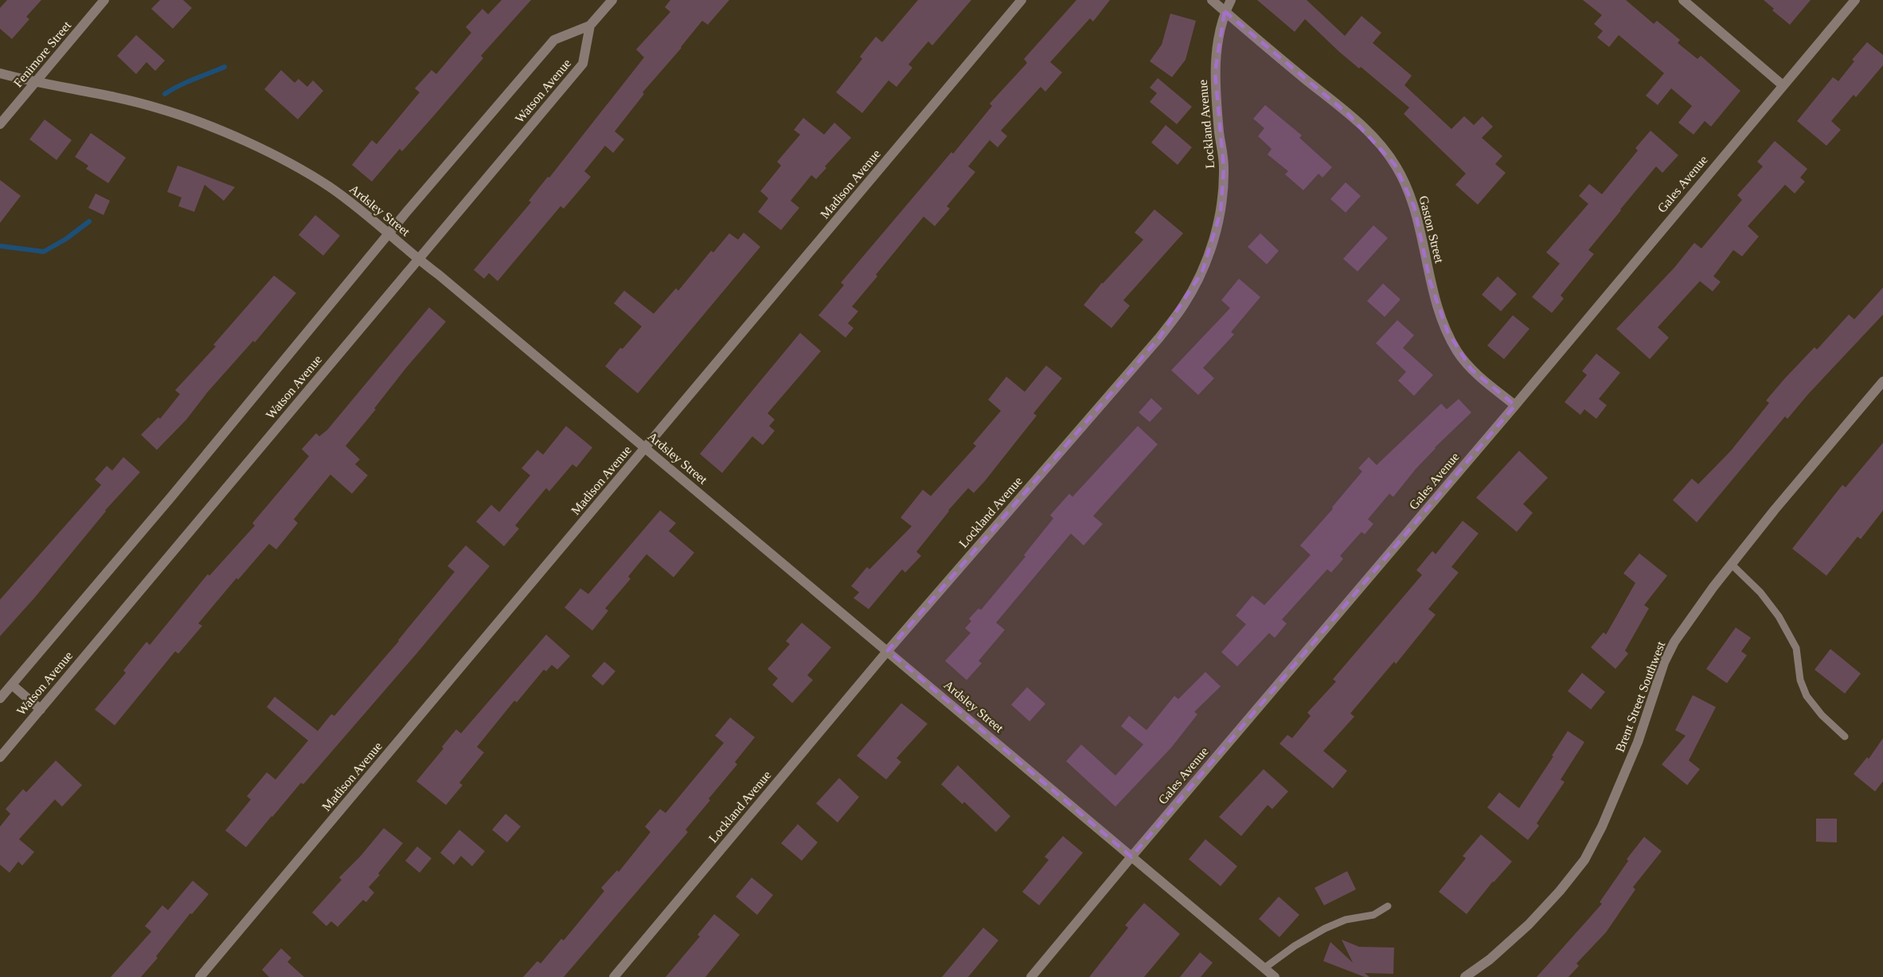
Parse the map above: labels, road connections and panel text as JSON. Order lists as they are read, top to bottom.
{
  "streets": {
    "street": [
      "Fenimore Street",
      "Watson Avenue",
      "Lockland Avenue",
      "Madison Avenue",
      "Gales Avenue",
      "Ardsley Street",
      "Gaston Street",
      "Brent Street Southwest"
    ]
  },
  "crossings": [
    ["Fenimore Street", "Ardsley Street"],
    ["Watson Avenue", "Ardsley Street"],
    ["Lockland Avenue", "Ardsley Street"],
    ["Lockland Avenue", "Gaston Street"],
    ["Madison Avenue", "Ardsley Street"],
    ["Gales Avenue", "Ardsley Street"],
    ["Gales Avenue", "Gaston Street"]
  ]
}
